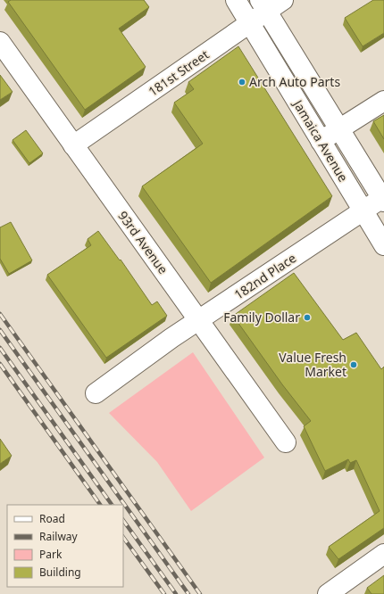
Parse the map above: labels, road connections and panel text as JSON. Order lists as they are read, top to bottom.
{
  "streets": {
    "street": [
      "181st Street",
      "Jamaica Avenue",
      "93rd Avenue",
      "182nd Place"
    ]
  },
  "crossings": [
    ["181st Street", "Jamaica Avenue"],
    ["181st Street", "93rd Avenue"],
    ["Jamaica Avenue", "182nd Place"],
    ["93rd Avenue", "182nd Place"]
  ],
  "places": ["Arch Auto Parts", "Family Dollar", "Value Fresh Market"],
  "legend": [
    "Road",
    "Railway",
    "Park",
    "Building"
  ]
}
